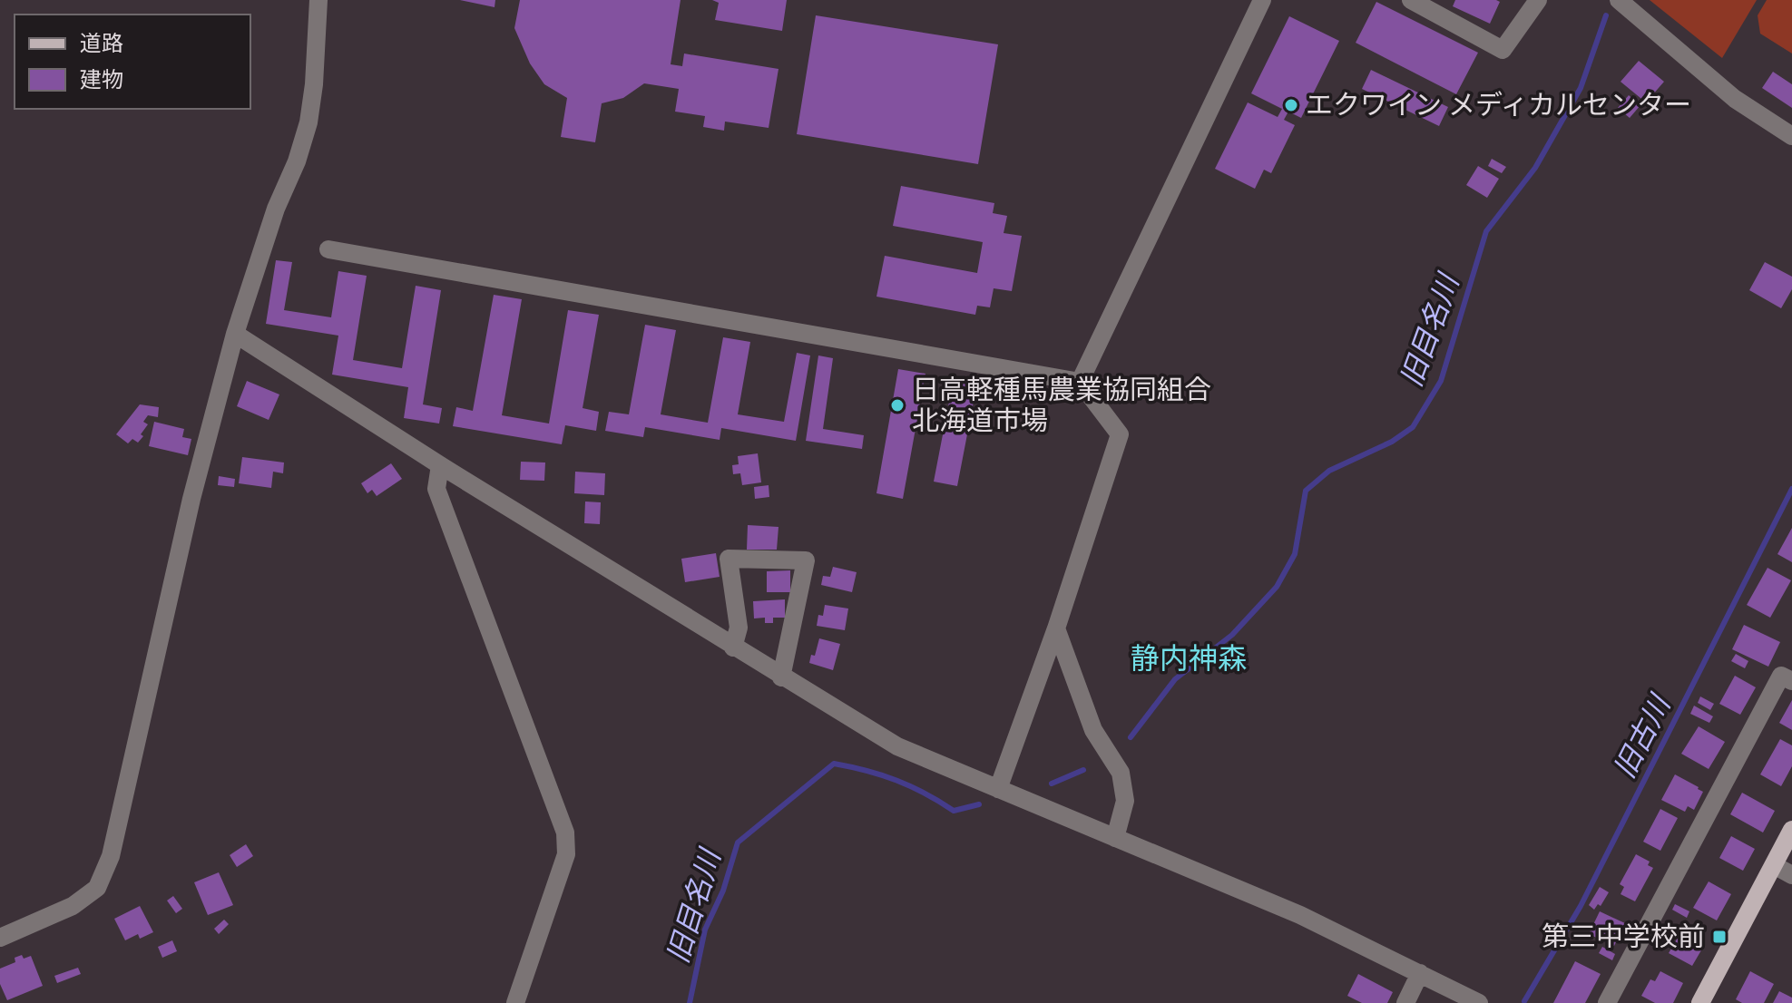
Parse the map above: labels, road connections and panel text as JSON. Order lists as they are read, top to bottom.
{
  "districts": ["静内神森"],
  "water": ["旧目名川", "旧古川"],
  "places": {
    "other": ["エクワイン メディカルセンター", "日高軽種馬農業協同組合 北海道市場"],
    "transit": ["第三中学校前"]
  },
  "legend": ["道路", "建物"]
}
